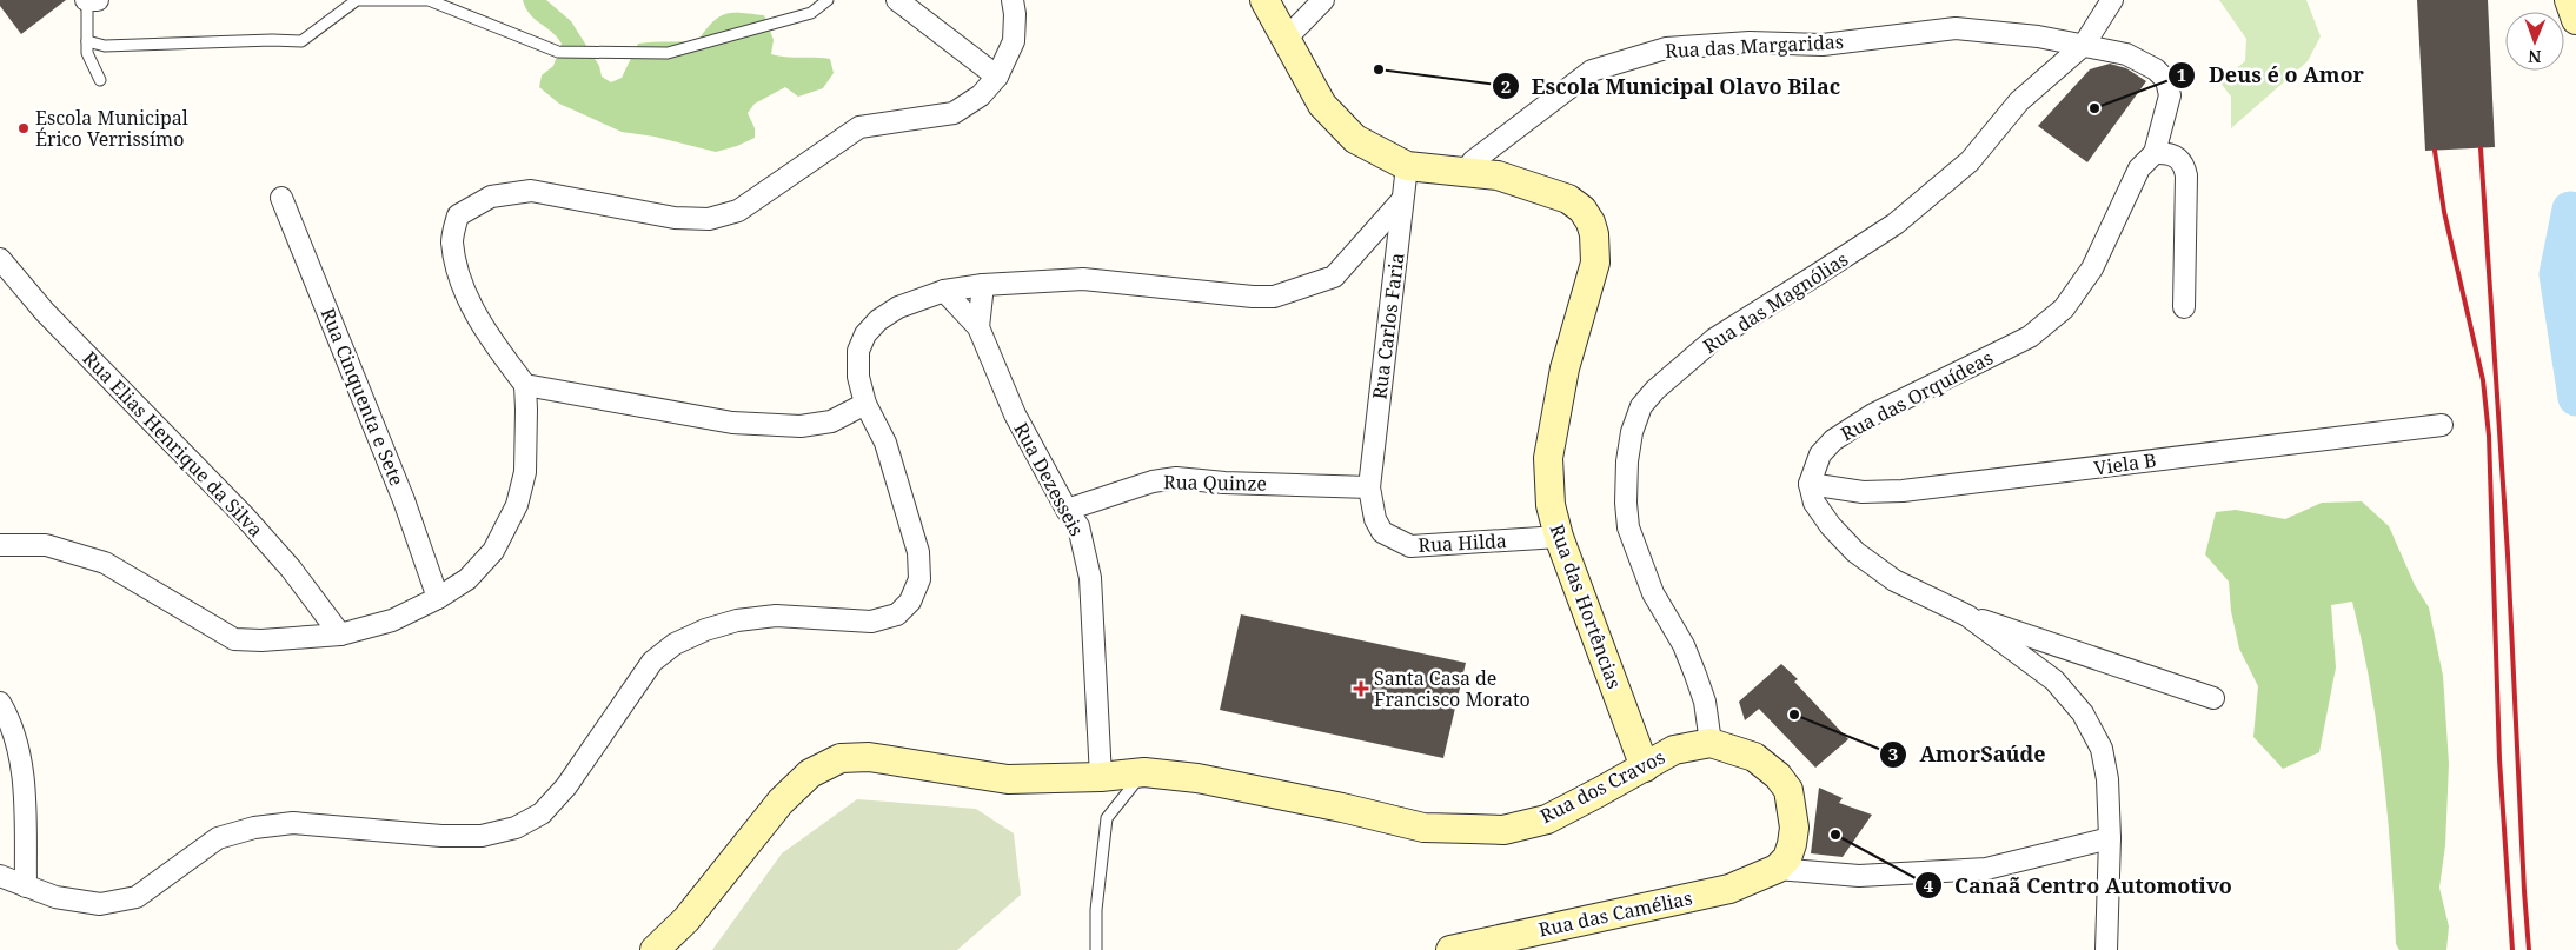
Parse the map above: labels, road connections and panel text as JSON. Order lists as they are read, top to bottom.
{
  "streets": {
    "main road": ["Rua das Hortências", "Rua dos Cravos", "Rua das Camélias"],
    "street": [
      "Rua das Margaridas",
      "Rua das Magnólias",
      "Rua Carlos Faria",
      "Rua das Orquídeas",
      "Rua Cinquenta e Sete",
      "Rua Elias Henrique da Silva",
      "Viela B",
      "Rua Dezesseis",
      "Rua Quinze",
      "Rua Hilda"
    ]
  },
  "crossings": [
    ["Rua das Margaridas", "Rua das Magnólias"],
    ["Rua das Margaridas", "Rua das Orquídeas"],
    ["Rua das Margaridas", "Rua das Hortências"],
    ["Rua das Magnólias", "Rua das Orquídeas"],
    ["Rua das Magnólias", "Rua dos Cravos"],
    ["Rua Carlos Faria", "Rua Quinze"],
    ["Rua Carlos Faria", "Rua Hilda"],
    ["Rua Carlos Faria", "Rua das Hortências"],
    ["Rua das Orquídeas", "Viela B"],
    ["Rua Dezesseis", "Rua Quinze"],
    ["Rua Dezesseis", "Rua dos Cravos"],
    ["Rua Quinze", "Rua Hilda"],
    ["Rua Hilda", "Rua das Hortências"],
    ["Rua das Hortências", "Rua dos Cravos"],
    ["Rua dos Cravos", "Rua das Camélias"]
  ],
  "places": {
    "other": [
      "Escola Municipal Olavo Bilac",
      "Deus é o Amor",
      "Escola Municipal Érico Verrissímo",
      "AmorSaúde",
      "Canaã Centro Automotivo"
    ],
    "health": ["Santa Casa de Francisco Morato"]
  },
  "north": "bottom"
}
